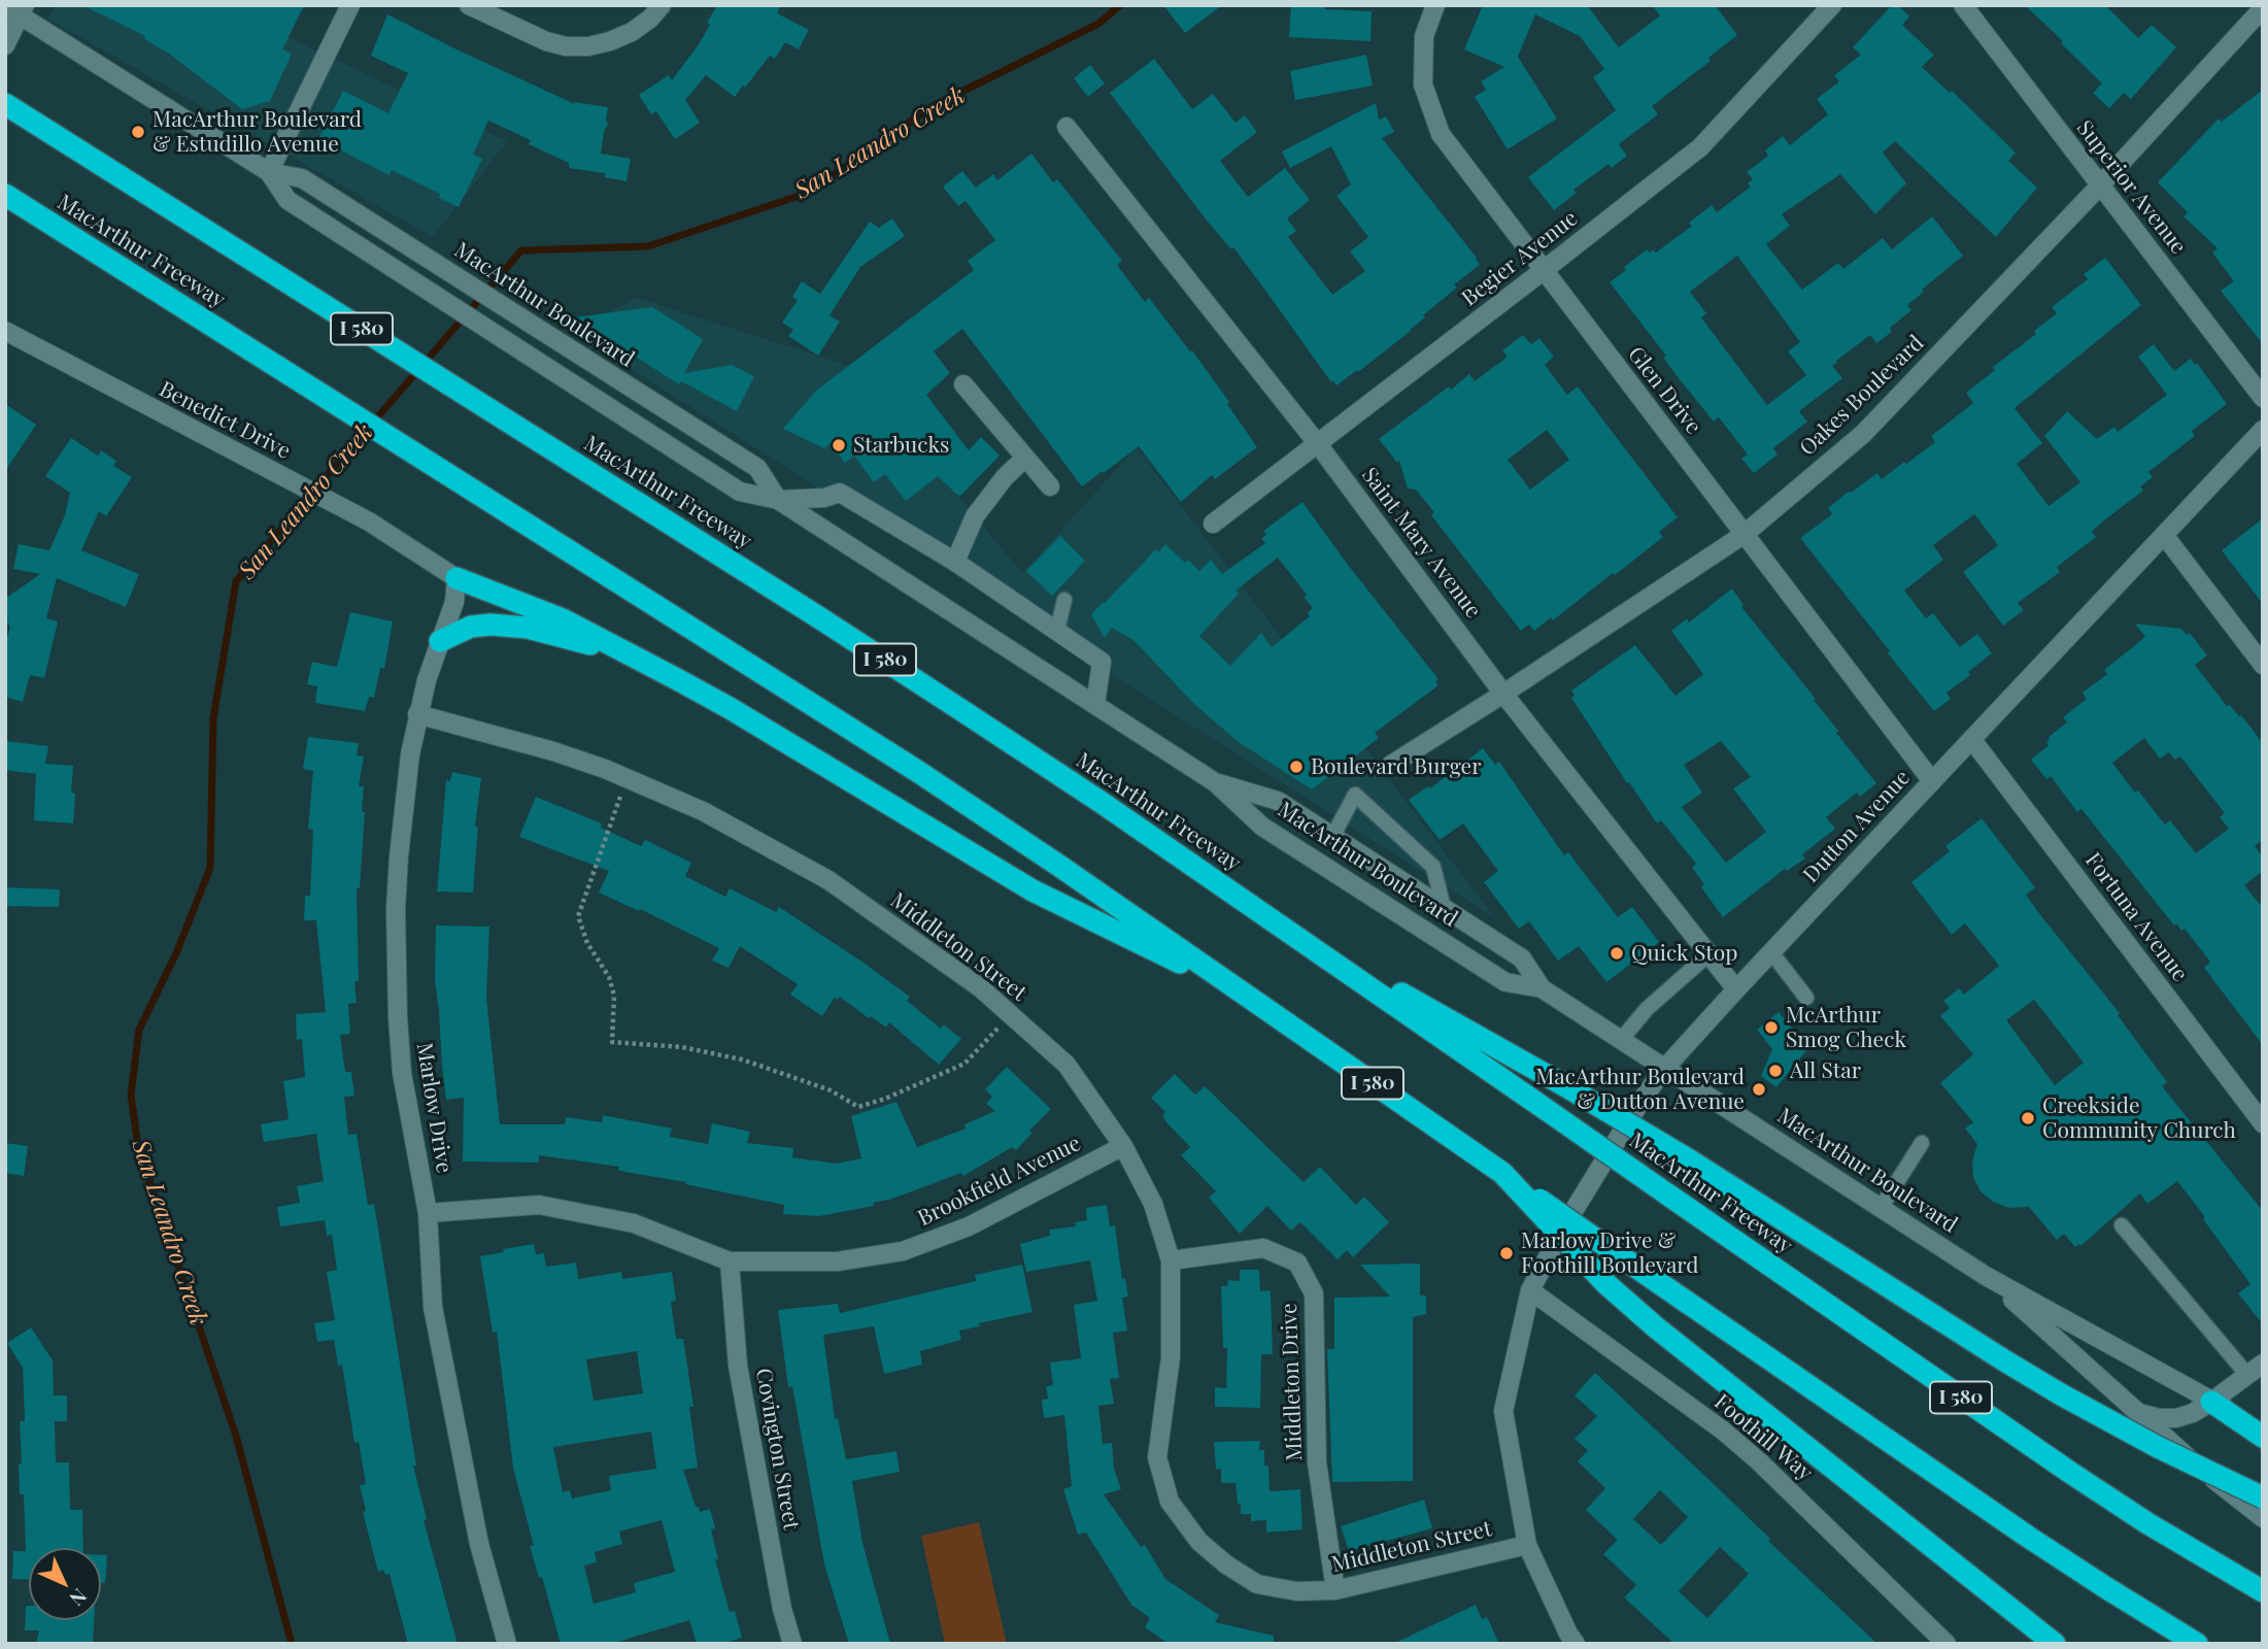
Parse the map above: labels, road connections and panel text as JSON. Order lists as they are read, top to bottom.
{
  "streets": {
    "highway": ["MacArthur Freeway", "I 580"],
    "street": [
      "Superior Avenue",
      "Begier Avenue",
      "MacArthur Boulevard",
      "Glen Drive",
      "Oakes Boulevard",
      "Benedict Drive",
      "Saint Mary Avenue",
      "Dutton Avenue",
      "Fortuna Avenue",
      "Middleton Street",
      "Marlow Drive",
      "Brookfield Avenue",
      "Middleton Drive",
      "Foothill Way",
      "Covington Street"
    ]
  },
  "crossings": [
    ["Superior Avenue", "Oakes Boulevard"],
    ["Begier Avenue", "Glen Drive"],
    ["Begier Avenue", "Saint Mary Avenue"],
    ["MacArthur Boulevard", "Dutton Avenue"],
    ["Glen Drive", "Oakes Boulevard"],
    ["Glen Drive", "Dutton Avenue"],
    ["Oakes Boulevard", "Saint Mary Avenue"],
    ["Benedict Drive", "Marlow Drive"],
    ["Saint Mary Avenue", "Dutton Avenue"],
    ["Dutton Avenue", "Fortuna Avenue"],
    ["Dutton Avenue", "Foothill Way"],
    ["Middleton Street", "Marlow Drive"],
    ["Middleton Street", "Brookfield Avenue"],
    ["Middleton Street", "Middleton Drive"],
    ["Marlow Drive", "Brookfield Avenue"],
    ["Brookfield Avenue", "Covington Street"]
  ],
  "water": ["San Leandro Creek"],
  "places": [
    "MacArthur Boulevard & Estudillo Avenue",
    "Starbucks",
    "Boulevard Burger",
    "Quick Stop",
    "McArthur Smog Check",
    "All Star",
    "MacArthur Boulevard & Dutton Avenue",
    "Creekside Community Church",
    "Marlow Drive & Foothill Boulevard"
  ],
  "north": "bottom right"
}
